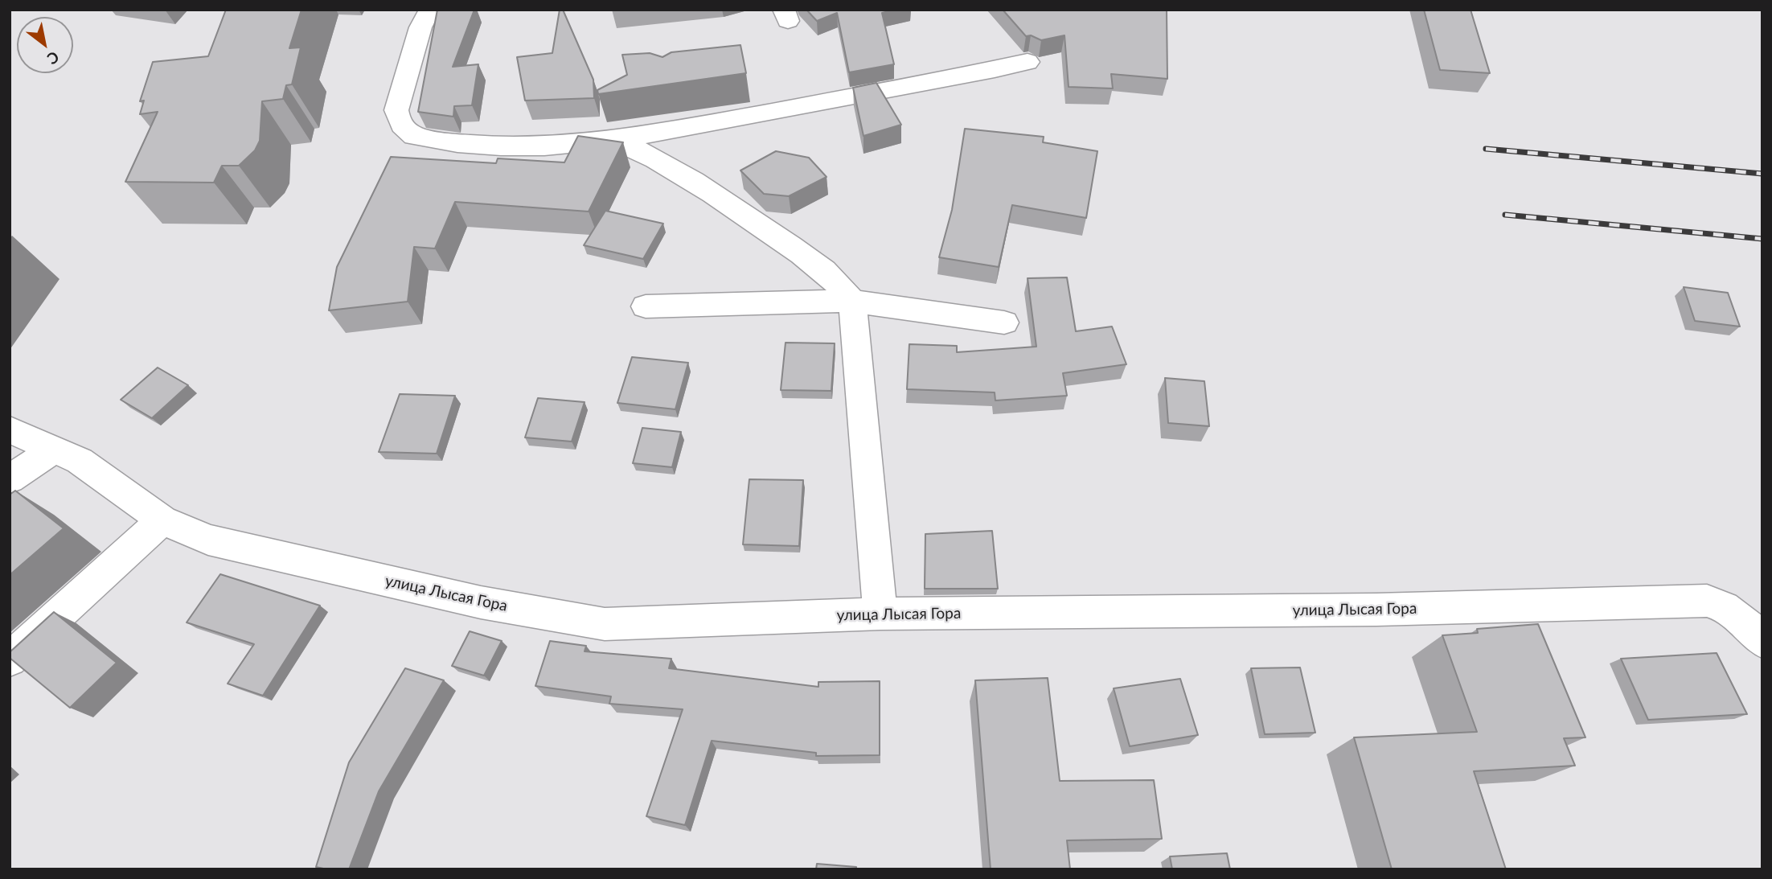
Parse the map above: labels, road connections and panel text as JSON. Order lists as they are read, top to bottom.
{
  "streets": {
    "street": ["улица Лысая Гора"]
  },
  "north": "bottom right"
}
